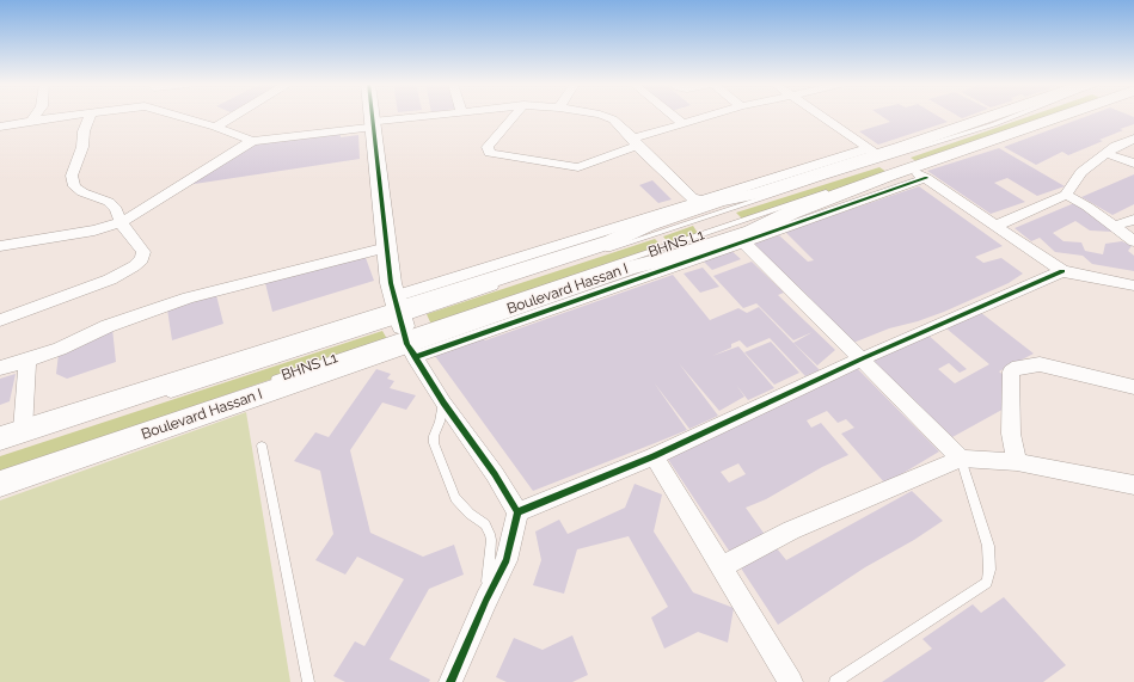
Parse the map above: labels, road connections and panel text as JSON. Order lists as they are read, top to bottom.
{
  "streets": {
    "main road": ["Boulevard Hassan I"],
    "lane": ["BHNS L1"]
  },
  "crossings": [
    ["BHNS L1", "Boulevard Hassan I"]
  ]
}
